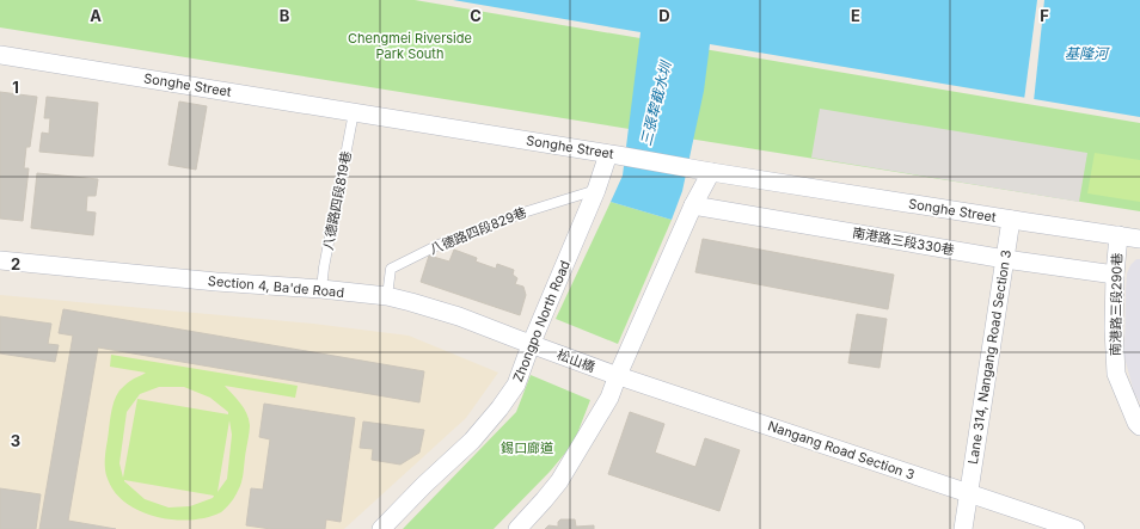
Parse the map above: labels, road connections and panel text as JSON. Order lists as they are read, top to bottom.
{
  "streets": {
    "street": [
      "Songhe Street",
      "南港路三段330巷",
      "Section 4, Ba'de Road",
      "南港路三段290巷",
      "Zhongpo North Road",
      "Lane 314, Nangang Road Section 3",
      "松山橋",
      "Nangang Road Section 3"
    ],
    "lane": ["八德路四段819巷", "八德路四段829巷"]
  },
  "crossings": [
    ["Songhe Street", "八德路四段819巷"],
    ["Songhe Street", "南港路三段290巷"],
    ["Songhe Street", "Zhongpo North Road"],
    ["Songhe Street", "Lane 314, Nangang Road Section 3"],
    ["八德路四段819巷", "Section 4, Ba'de Road"],
    ["八德路四段829巷", "Section 4, Ba'de Road"],
    ["八德路四段829巷", "Zhongpo North Road"],
    ["南港路三段330巷", "南港路三段290巷"],
    ["南港路三段330巷", "Lane 314, Nangang Road Section 3"],
    ["Section 4, Ba'de Road", "Zhongpo North Road"],
    ["Section 4, Ba'de Road", "松山橋"],
    ["Zhongpo North Road", "松山橋"],
    ["Lane 314, Nangang Road Section 3", "Nangang Road Section 3"],
    ["松山橋", "Nangang Road Section 3"]
  ],
  "water": ["基隆河", "三張犂截水圳"],
  "parks": ["Chengmei Riverside Park South", "錫口廊道"],
  "grid": {
    "columns": [
      "A",
      "B",
      "C",
      "D",
      "E",
      "F"
    ],
    "rows": ["1", "2", "3"]
  }
}
